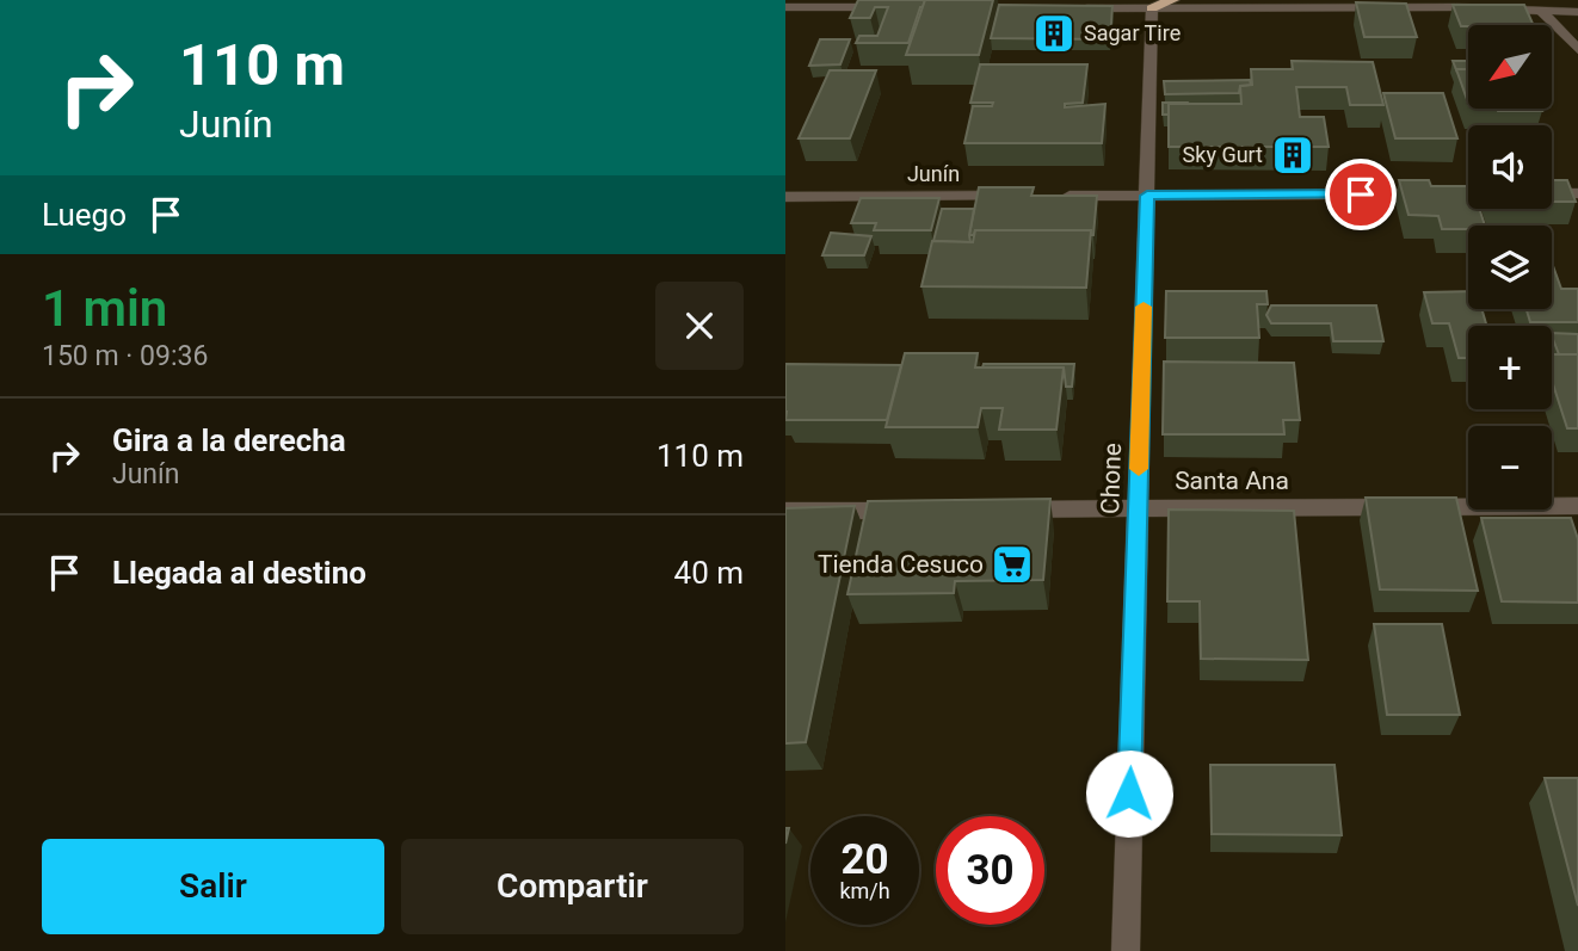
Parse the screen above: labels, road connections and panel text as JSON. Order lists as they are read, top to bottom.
{
  "streets": {
    "street": ["Junín", "Chone", "Santa Ana"]
  },
  "crossings": [
    ["Chone", "Santa Ana"]
  ],
  "places": {
    "building": ["Sagar Tire", "Sky Gurt"],
    "supermarket": ["Tienda Cesuco"]
  },
  "north": "bottom left",
  "page": {
    "turn": ["110 m", "Junín"],
    "map_buttons": ["+", "−"],
    "then": "Luego",
    "heading": ["1 min", "150 m · 09:36"],
    "list": [
      {
        "name": "Gira a la derecha",
        "note": "Junín",
        "value": "110 m"
      },
      {
        "name": "Llegada al destino",
        "value": "40 m"
      }
    ],
    "speed": "20 km/h",
    "limit": "30",
    "buttons": ["Salir", "Compartir"]
  }
}
